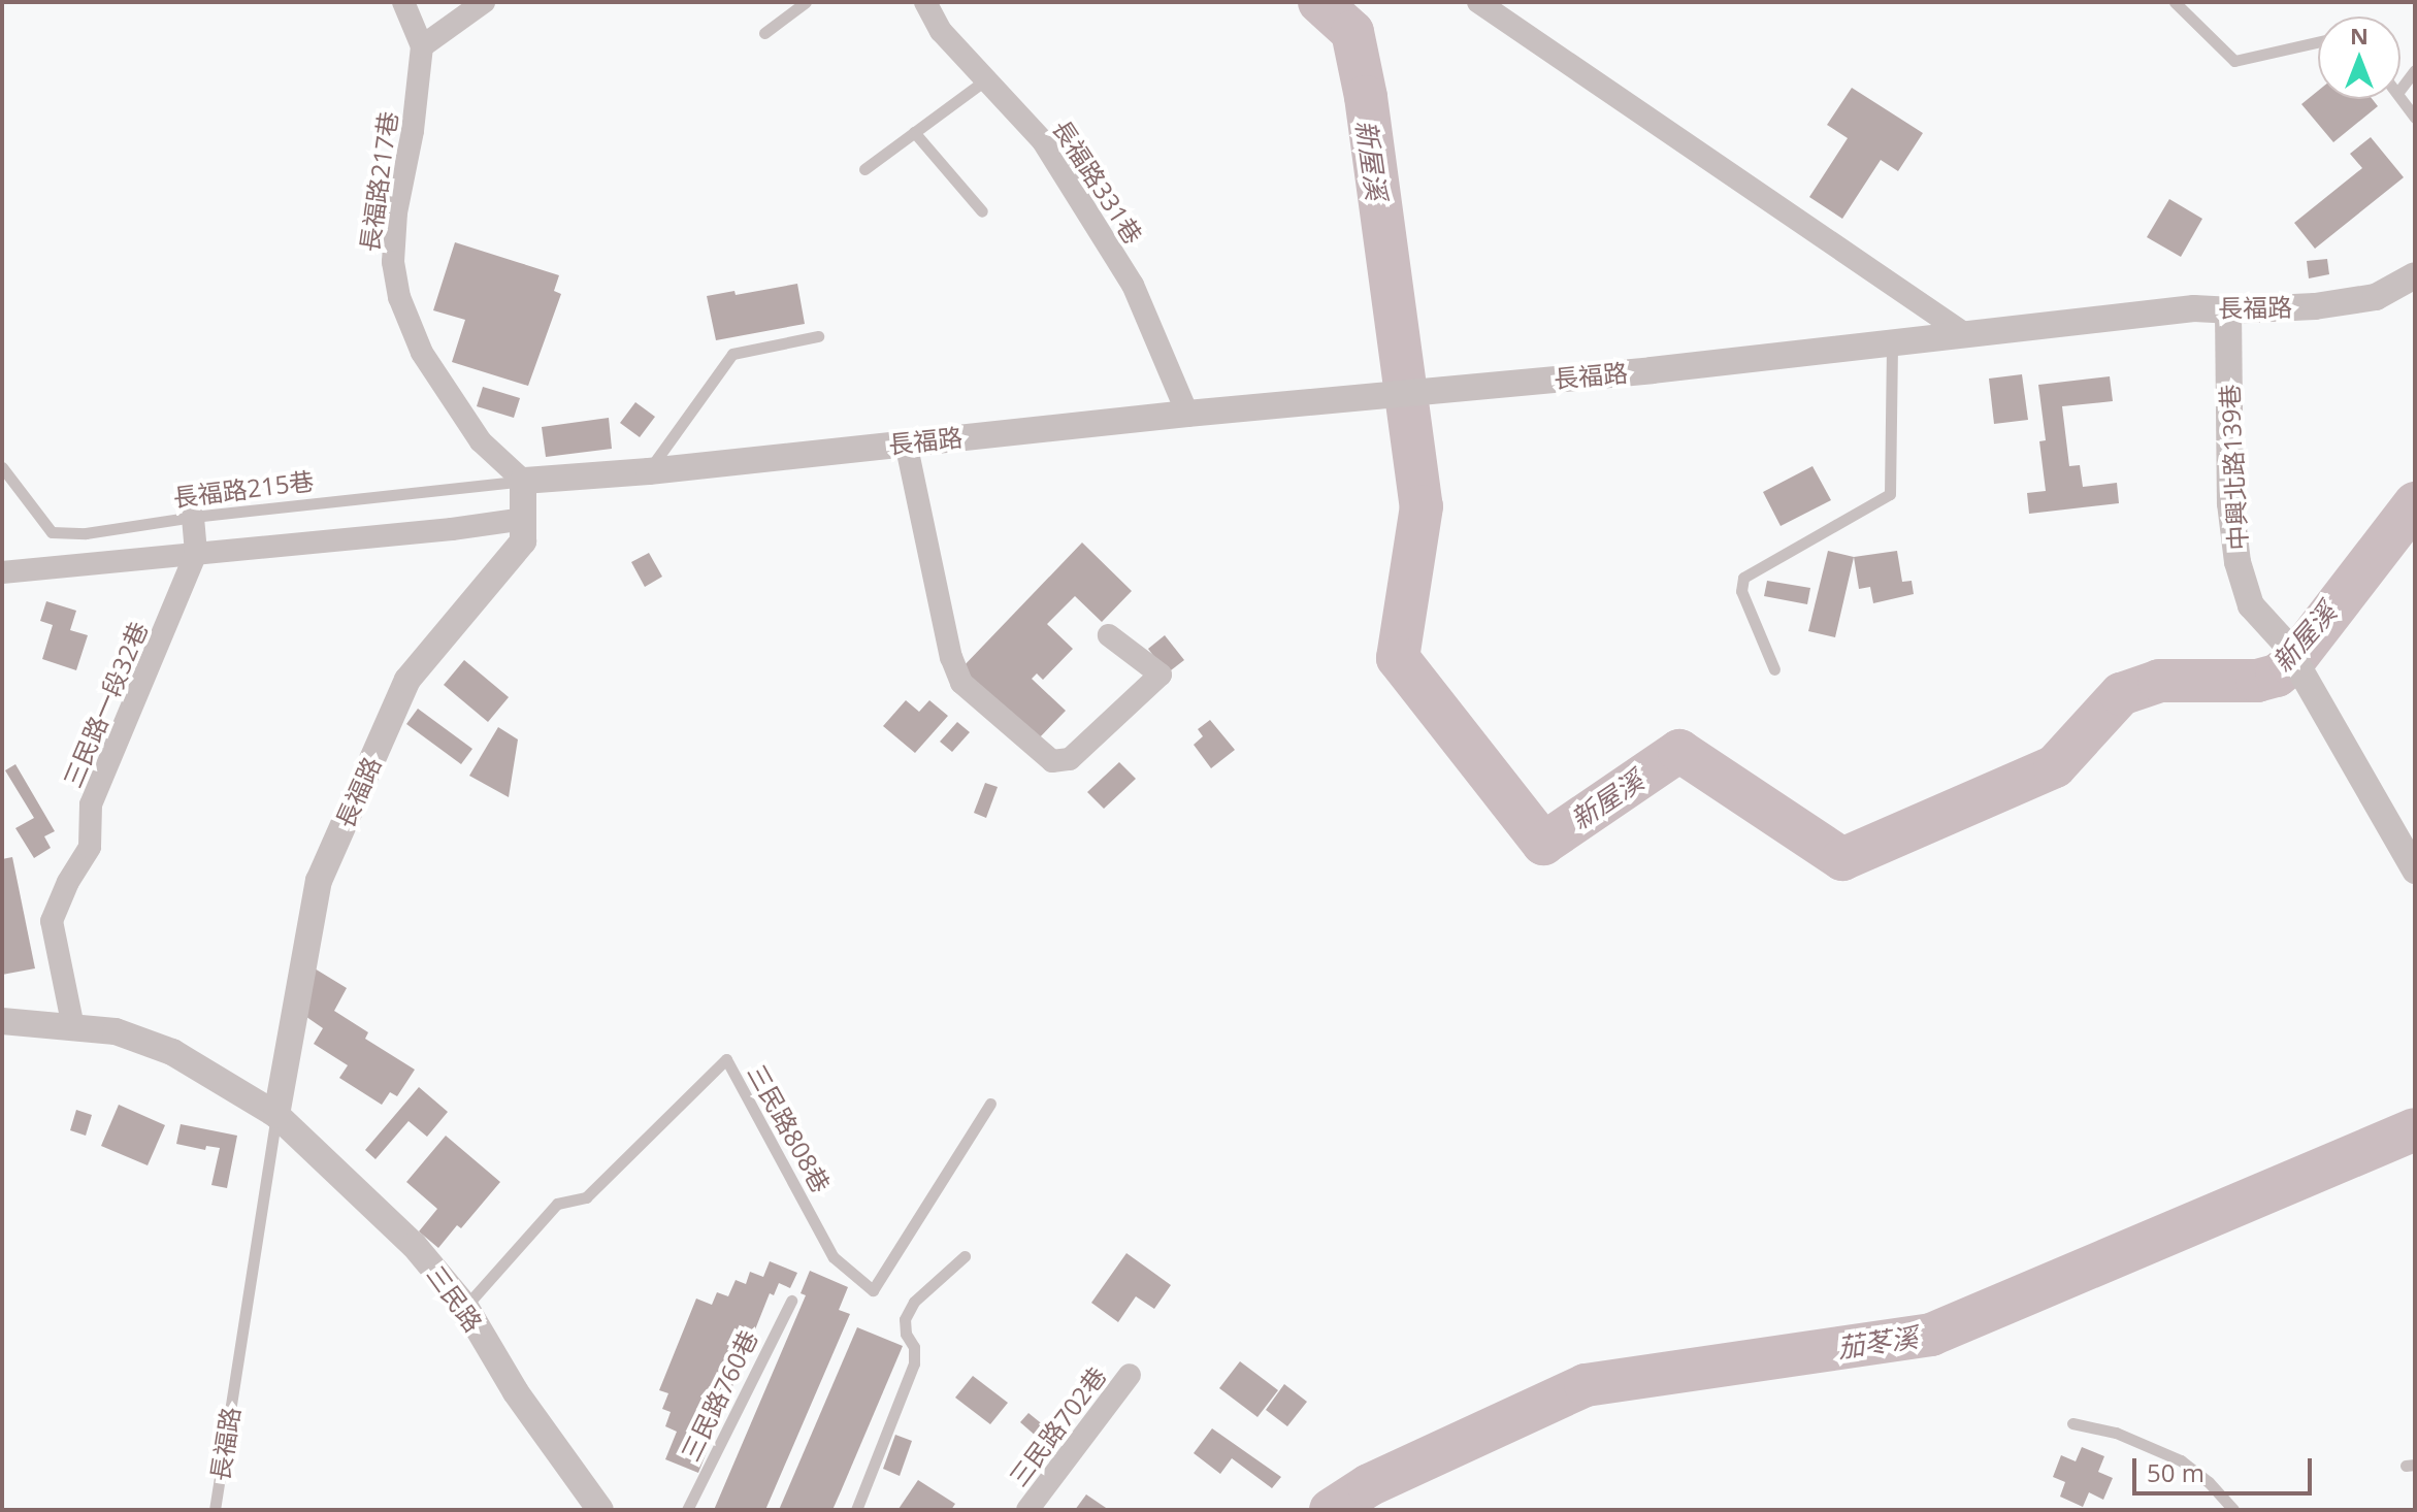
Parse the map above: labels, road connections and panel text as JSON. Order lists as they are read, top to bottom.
{
  "streets": {
    "street": [
      "長福路217巷",
      "長福路331巷",
      "長福路",
      "中興北路139巷",
      "三民路一段32巷",
      "三民路",
      "三民路702巷"
    ],
    "lane": ["長福路215巷", "三民路808巷", "三民路760巷"]
  },
  "crossings": [
    ["長福路217巷", "長福路"],
    ["長福路217巷", "長福路215巷"],
    ["長福路331巷", "長福路"],
    ["長福路", "中興北路139巷"],
    ["長福路", "長福路215巷"],
    ["長福路", "三民路"],
    ["長福路215巷", "三民路一段32巷"],
    ["三民路一段32巷", "三民路"],
    ["三民路808巷", "三民路"]
  ],
  "water": ["新屋溪", "茄苳溪"],
  "scale_bar": "50 m",
  "north": "top"
}
